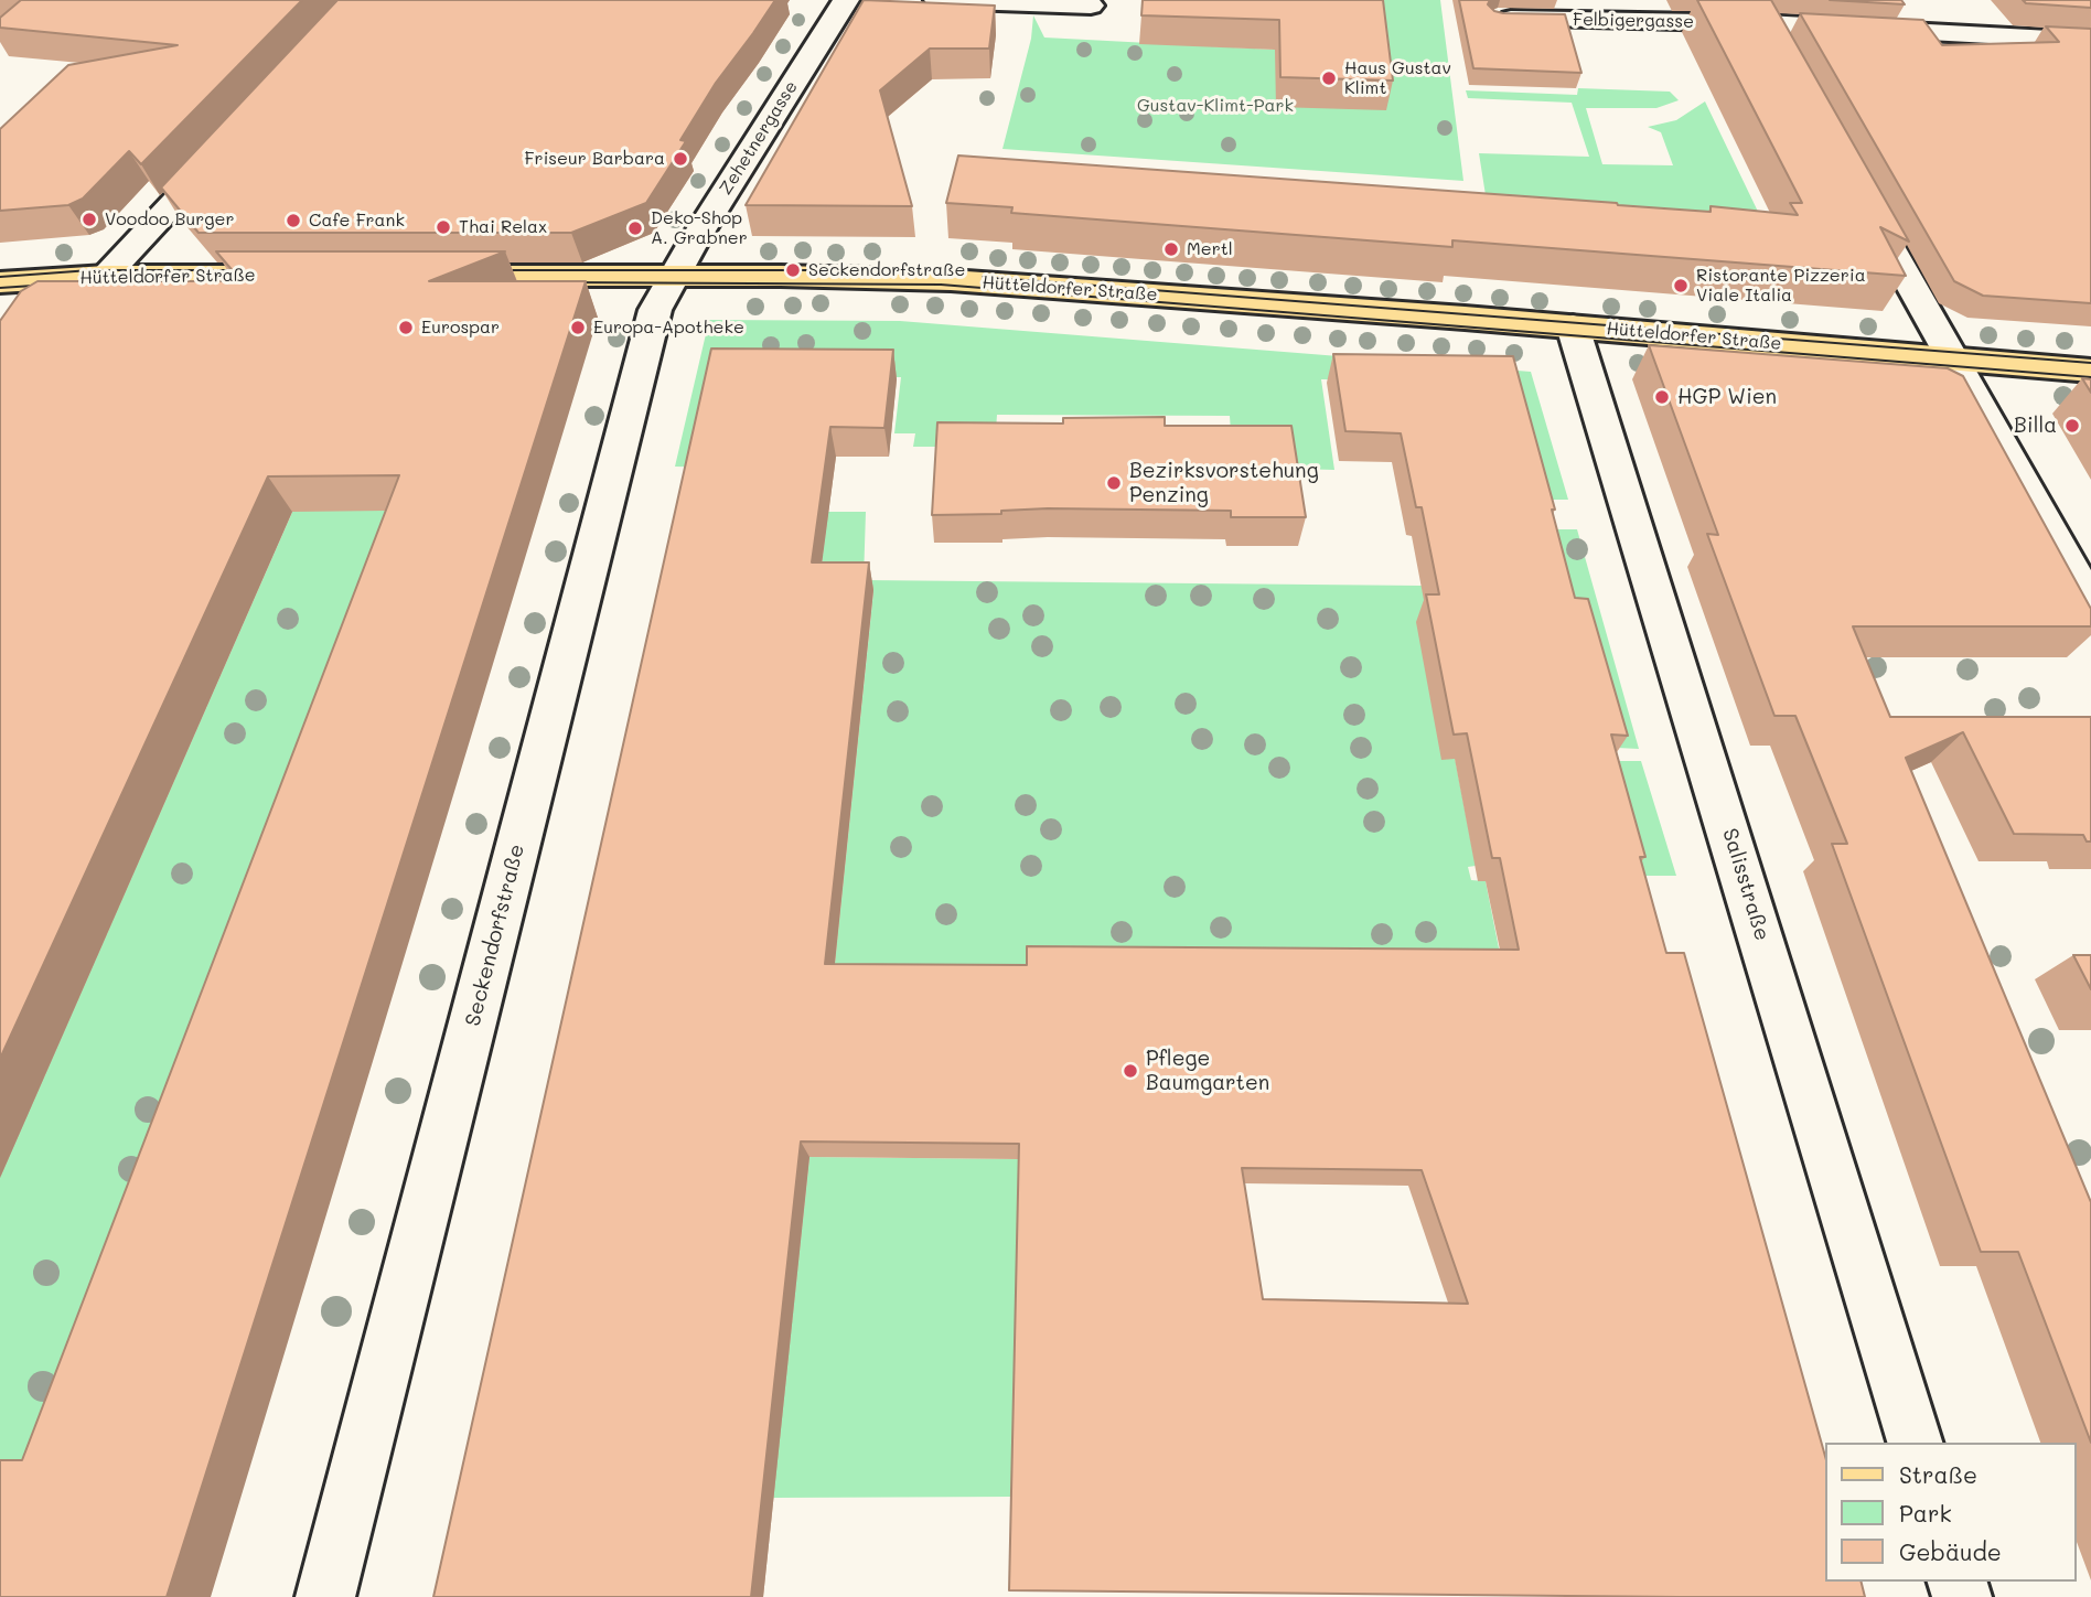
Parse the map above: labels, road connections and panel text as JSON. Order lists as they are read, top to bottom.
{
  "streets": {
    "main road": ["Hütteldorfer Straße"],
    "street": [
      "Felbigergasse",
      "Zehetnergasse",
      "Salisstraße",
      "Seckendorfstraße"
    ]
  },
  "crossings": [
    ["Zehetnergasse", "Hütteldorfer Straße"],
    ["Zehetnergasse", "Seckendorfstraße"],
    ["Hütteldorfer Straße", "Salisstraße"],
    ["Hütteldorfer Straße", "Seckendorfstraße"]
  ],
  "parks": ["Gustav-Klimt-Park"],
  "places": [
    "Haus Gustav Klimt",
    "Friseur Barbara",
    "Voodoo Burger",
    "Cafe Frank",
    "Thai Relax",
    "Deko-Shop A. Grabner",
    "Mertl",
    "Seckendorfstraße",
    "Ristorante Pizzeria Viale Italia",
    "Eurospar",
    "Europa-Apotheke",
    "HGP Wien",
    "Billa",
    "Bezirksvorstehung Penzing",
    "Pflege Baumgarten"
  ],
  "legend": ["Straße", "Park", "Gebäude"]
}
